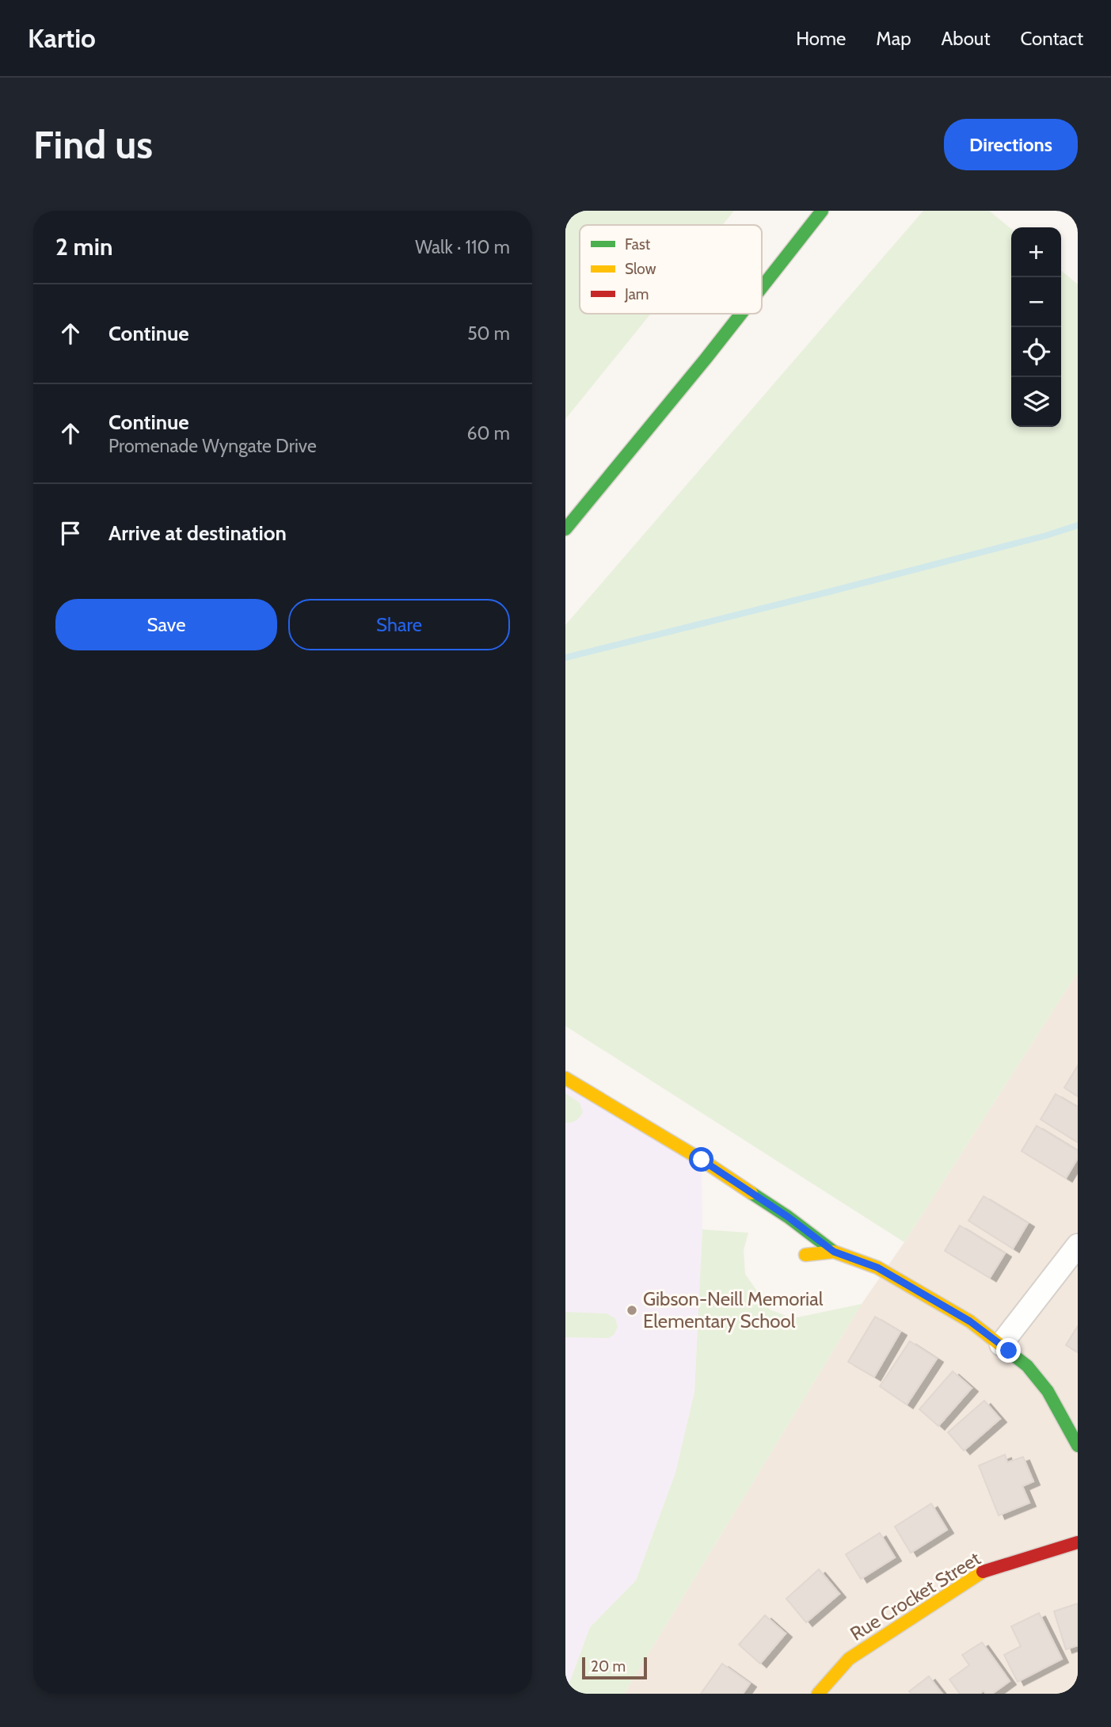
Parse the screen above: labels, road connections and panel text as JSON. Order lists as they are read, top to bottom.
{
  "streets": {
    "street": ["Rue Crocket Street"]
  },
  "places": ["Gibson-Neill Memorial Elementary School"],
  "legend": ["Fast", "Slow", "Jam"],
  "scale_bar": "20 m",
  "page": {
    "header": "Kartio",
    "nav": [
      "Home",
      "Map",
      "About",
      "Contact"
    ],
    "buttons": [
      "Directions",
      ["Save", "Share"]
    ],
    "title": "Find us",
    "heading": ["2 min", "Walk · 110 m"],
    "map_buttons": ["+", "−"],
    "list": [
      ["Continue", "50 m"],
      ["Continue", "Promenade Wyngate Drive", "60 m"],
      "Arrive at destination"
    ],
    "scale": "20 m"
  }
}
